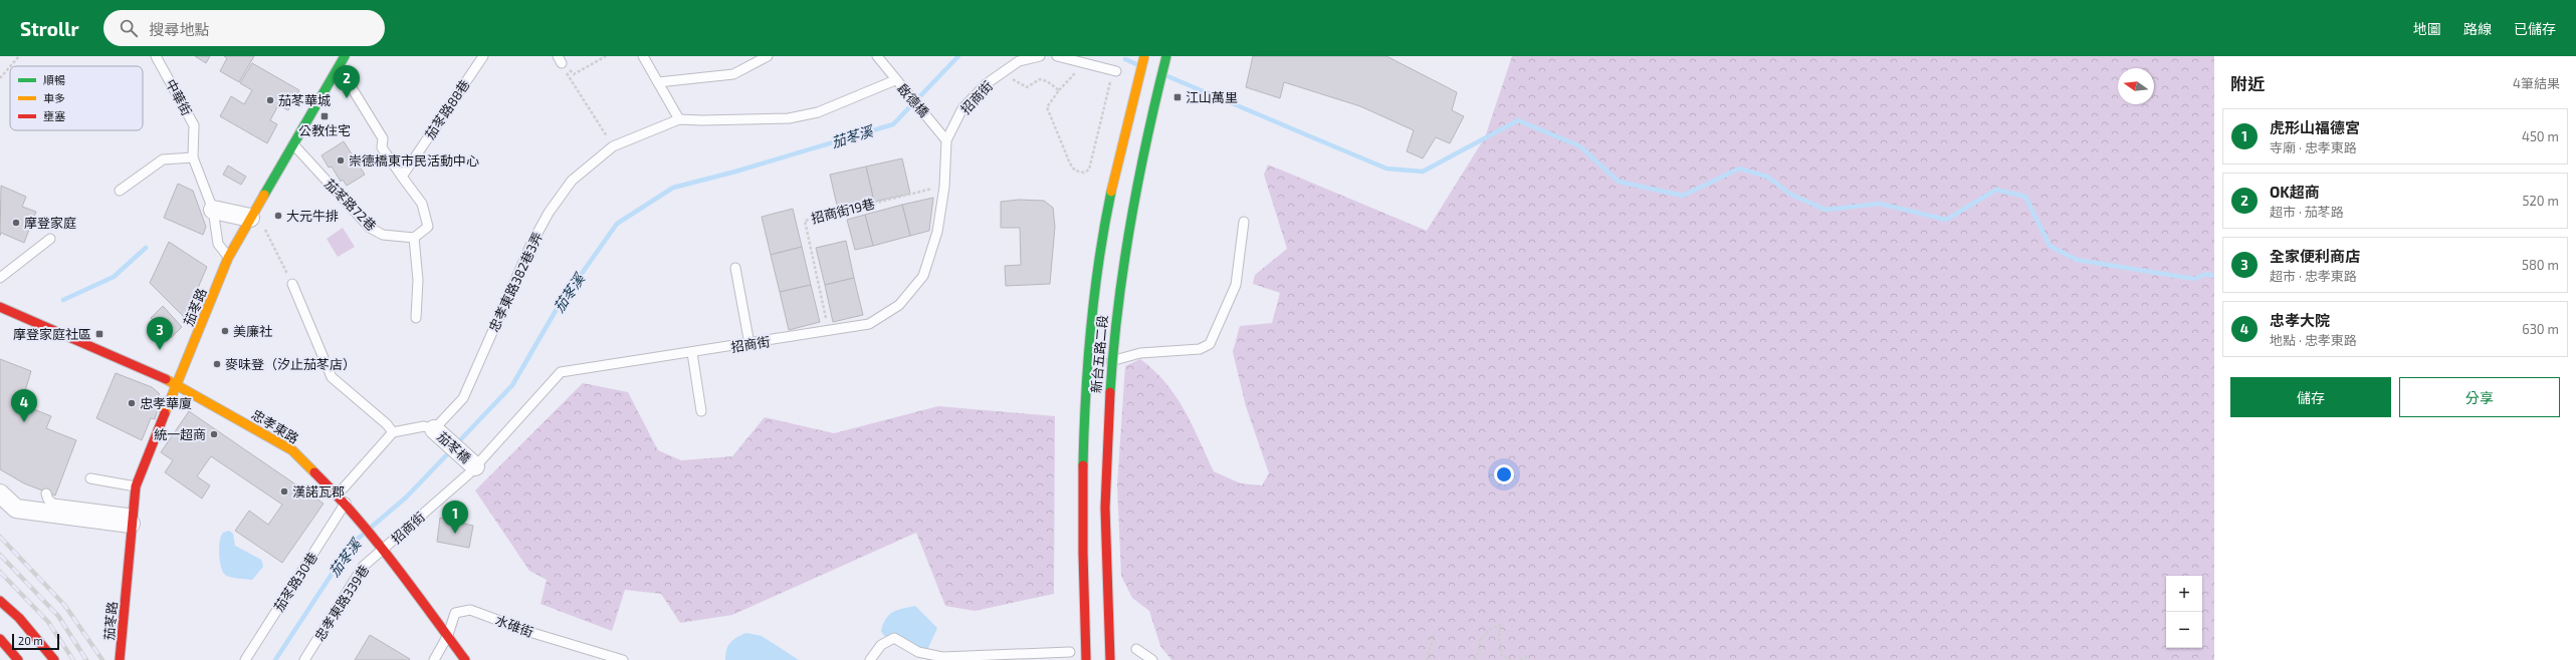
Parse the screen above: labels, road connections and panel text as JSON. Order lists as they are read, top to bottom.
{
  "streets": {
    "main road": ["茄苳路", "新台五路二段", "忠孝東路"],
    "street": ["茄苳橋"],
    "lane": [
      "中華街",
      "招商街",
      "啟德橋",
      "茄苳路88巷",
      "茄苳路72巷",
      "忠孝東路382巷3弄",
      "茄苳路30巷",
      "忠孝東路339巷",
      "水碓街"
    ],
    "path": ["招商街19巷"]
  },
  "crossings": [
    ["中華街", "茄苳路"],
    ["招商街", "啟德橋"],
    ["招商街", "招商街19巷"],
    ["招商街", "忠孝東路"],
    ["招商街", "茄苳橋"],
    ["招商街", "忠孝東路339巷"],
    ["茄苳路72巷", "茄苳路"],
    ["忠孝東路382巷3弄", "茄苳橋"],
    ["茄苳路", "忠孝東路"],
    ["忠孝東路", "茄苳路30巷"],
    ["忠孝東路", "忠孝東路339巷"],
    ["忠孝東路", "水碓街"]
  ],
  "water": ["茄苳溪"],
  "places": {
    "transit": ["江山萬里", "公教住宅", "摩登家庭社區"],
    "other": [
      "茄苳華城",
      "崇德橋東市民活動中心",
      "大元牛排",
      "摩登家庭",
      "美廉社",
      "麥味登（汐止茄苳店）",
      "忠孝華廈",
      "統一超商",
      "漢諾瓦郡"
    ]
  },
  "legend": ["順暢", "車多", "壅塞"],
  "scale_bar": "20 m",
  "north": "left",
  "page": {
    "header": "Strollr",
    "search": "搜尋地點",
    "nav": ["地圖", "路線", "已儲存"],
    "heading": ["附近", "4筆結果"],
    "pins": [
      "2",
      "3",
      "4",
      "1"
    ],
    "list": [
      {
        "mark": "1",
        "name": "虎形山福德宮",
        "note": "寺廟 · 忠孝東路",
        "value": "450 m"
      },
      {
        "mark": "2",
        "name": "OK超商",
        "note": "超市 · 茄苳路",
        "value": "520 m"
      },
      {
        "mark": "3",
        "name": "全家便利商店",
        "note": "超市 · 忠孝東路",
        "value": "580 m"
      },
      {
        "mark": "4",
        "name": "忠孝大院",
        "note": "地點 · 忠孝東路",
        "value": "630 m"
      }
    ],
    "buttons": ["儲存", "分享"],
    "map_buttons": ["+", "−"],
    "scale": "20 m"
  }
}
